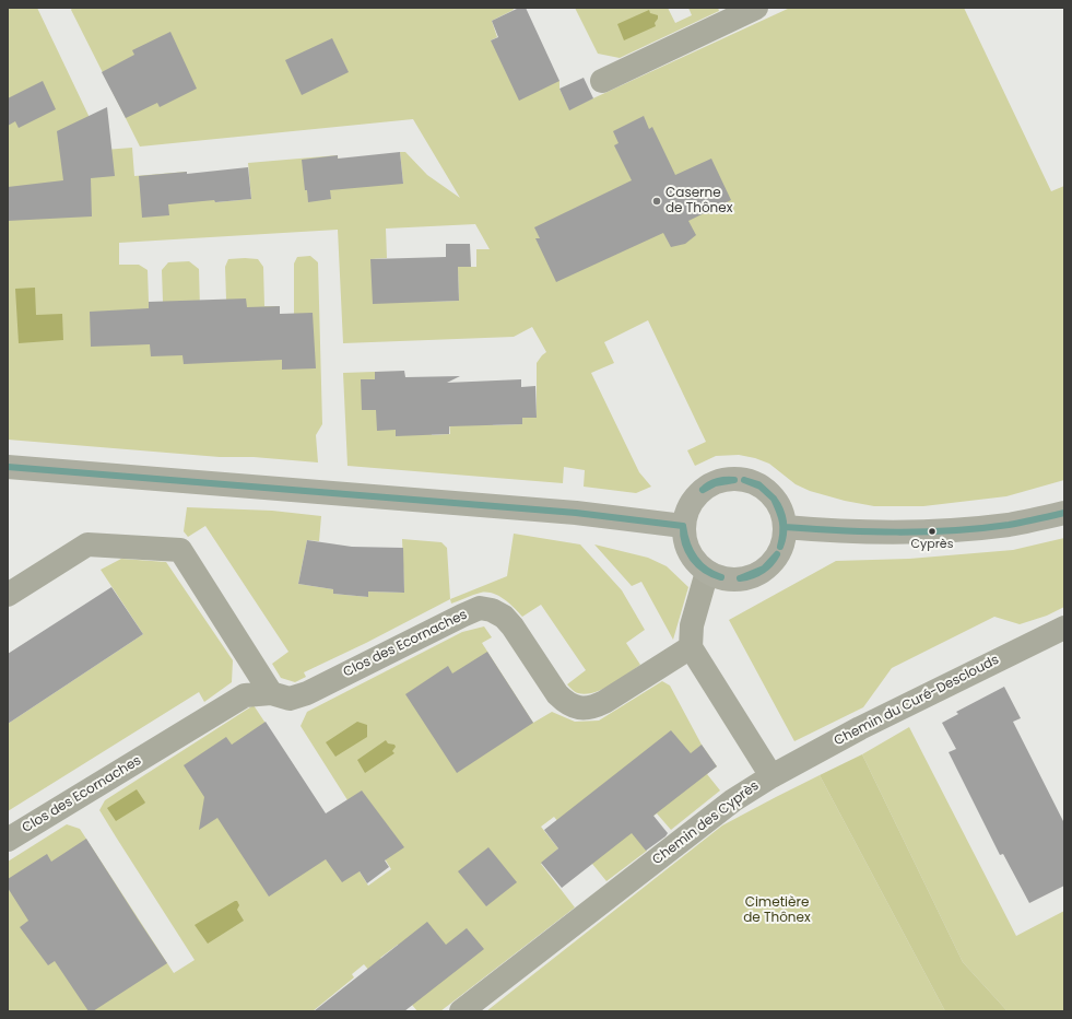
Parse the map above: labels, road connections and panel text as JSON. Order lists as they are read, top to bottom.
{
  "streets": {
    "street": ["Clos des Ecornaches", "Chemin du Curé-Desclouds", "Chemin des Cyprès"]
  },
  "crossings": [
    ["Clos des Ecornaches", "Chemin des Cyprès"],
    ["Chemin du Curé-Desclouds", "Chemin des Cyprès"]
  ],
  "parks": ["Cimetière de Thônex"],
  "places": ["Caserne de Thônex", "Cyprès"]
}
